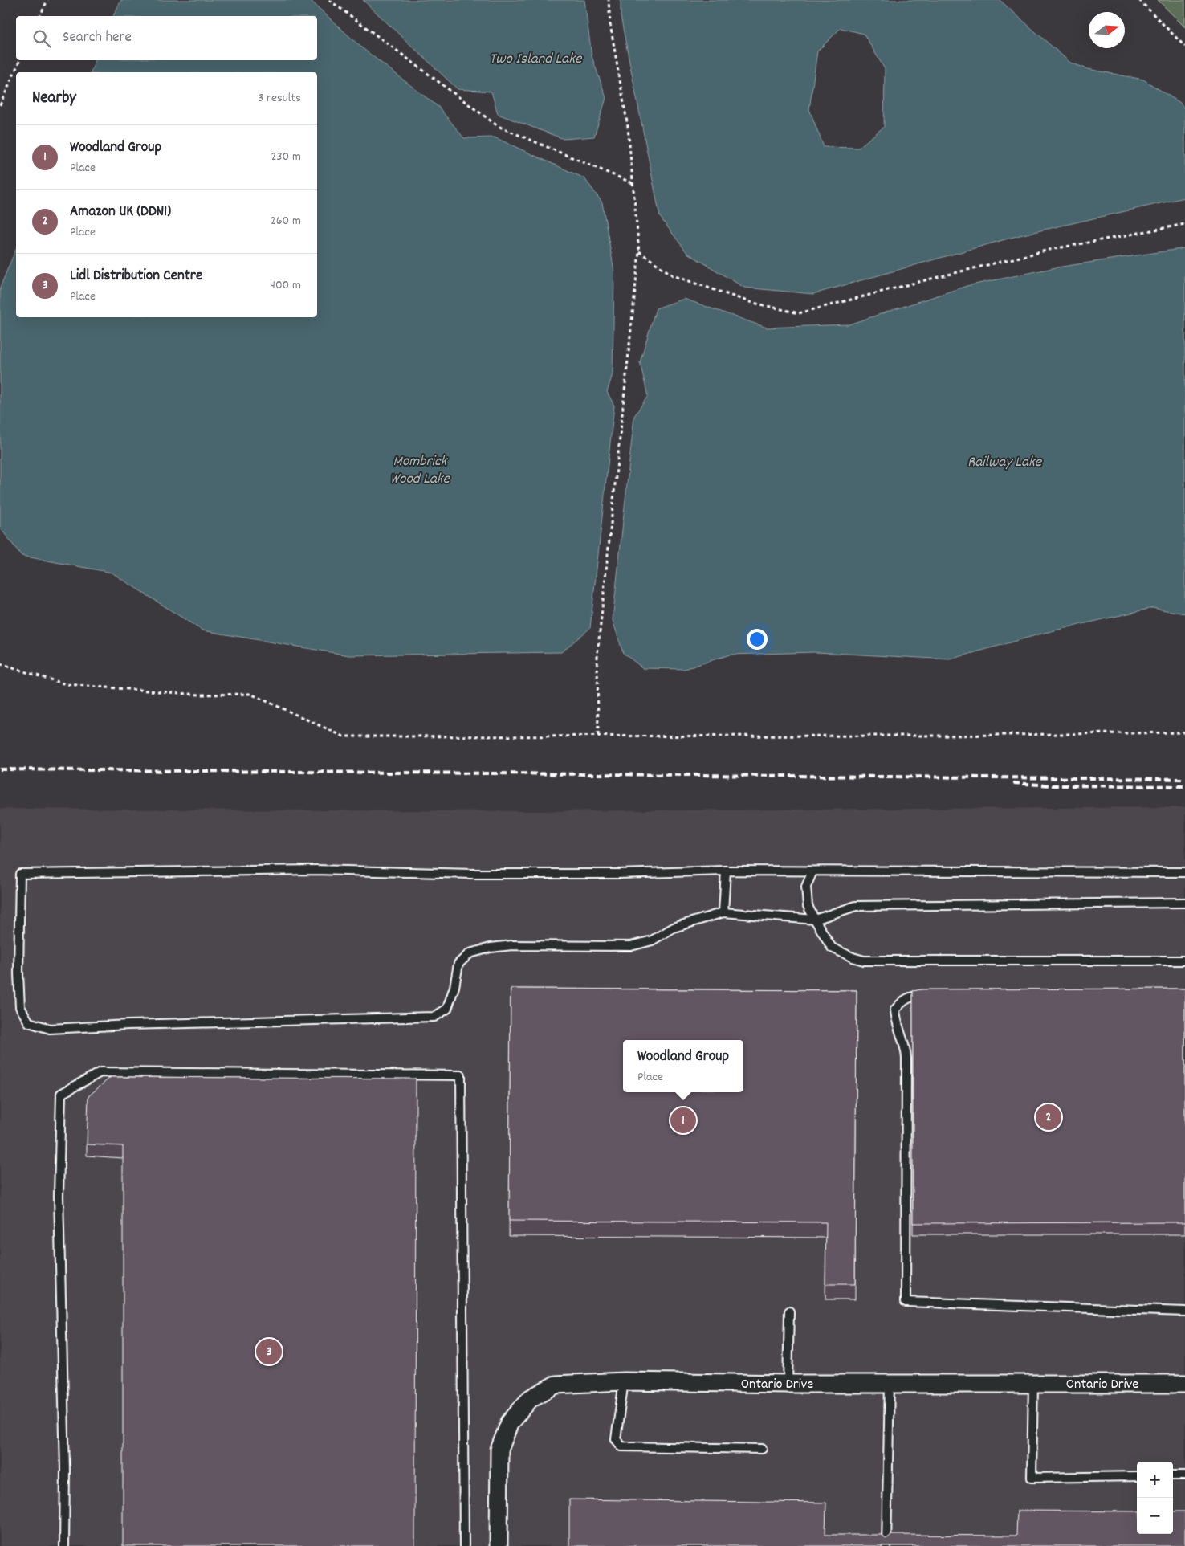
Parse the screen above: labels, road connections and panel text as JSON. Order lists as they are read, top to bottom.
{
  "streets": {
    "street": ["Ontario Drive"]
  },
  "water": ["Two Island Lake", "Mombrick Wood Lake", "Railway Lake"],
  "north": "right",
  "page": {
    "search": "Search here",
    "heading": ["Nearby", "3 results"],
    "list": [
      {
        "mark": "1",
        "name": "Woodland Group",
        "note": "Place",
        "value": "230 m"
      },
      {
        "mark": "2",
        "name": "Amazon UK (DDN1)",
        "note": "Place",
        "value": "260 m"
      },
      {
        "mark": "3",
        "name": "Lidl Distribution Centre",
        "note": "Place",
        "value": "400 m"
      }
    ],
    "popup": ["Woodland Group", "Place"],
    "pins": ["2", "1", "3"],
    "map_buttons": ["+", "−"]
  }
}
